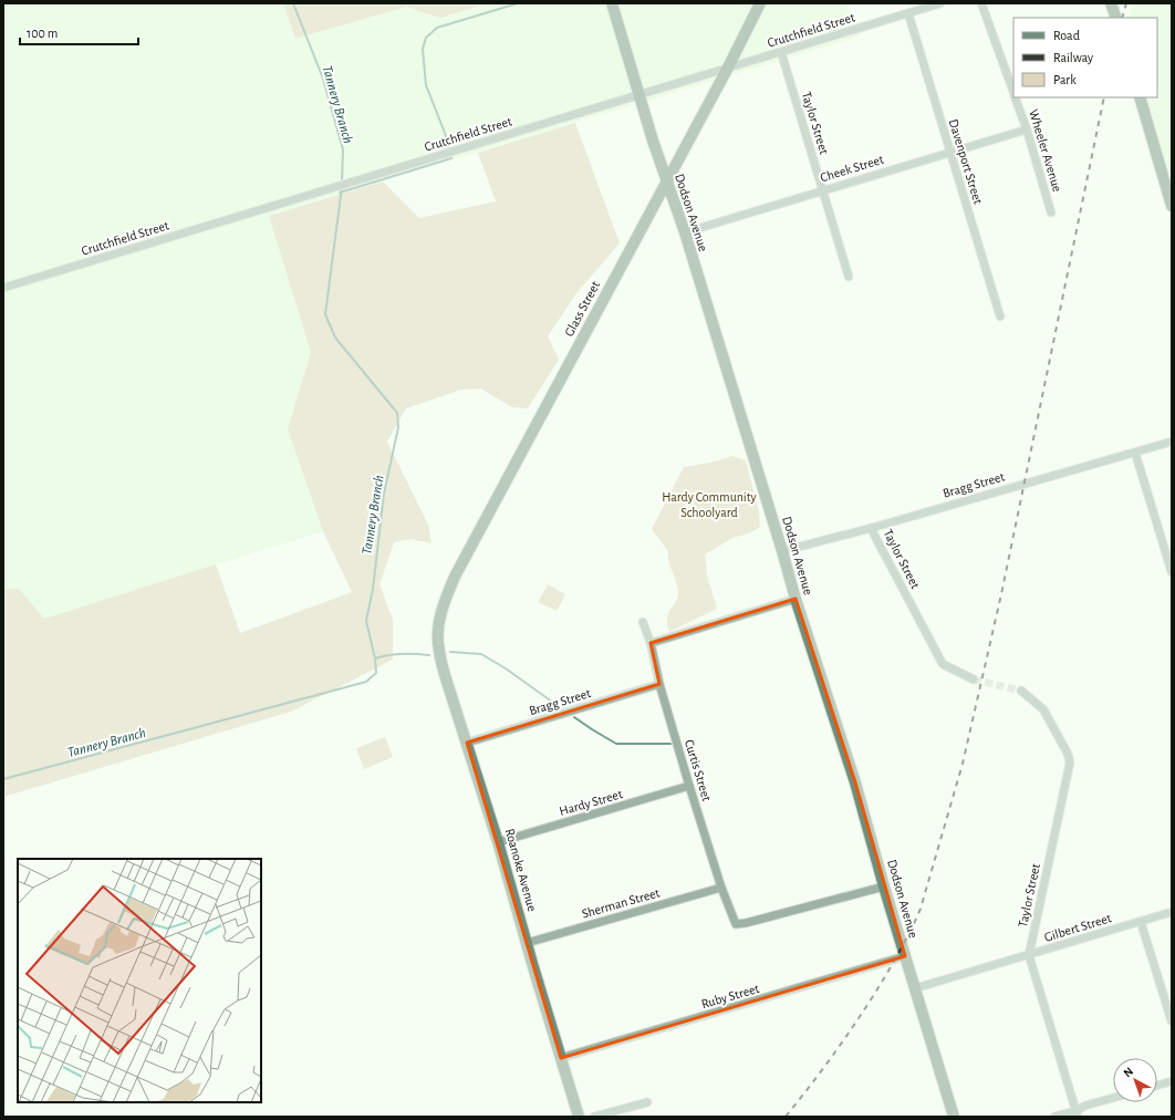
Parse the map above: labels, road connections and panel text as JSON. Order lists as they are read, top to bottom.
{
  "streets": {
    "street": [
      "Crutchfield Street",
      "Taylor Street",
      "Wheeler Avenue",
      "Davenport Street",
      "Cheek Street",
      "Dodson Avenue",
      "Glass Street",
      "Bragg Street",
      "Curtis Street",
      "Hardy Street",
      "Roanoke Avenue",
      "Sherman Street",
      "Gilbert Street",
      "Ruby Street"
    ]
  },
  "crossings": [
    ["Crutchfield Street", "Taylor Street"],
    ["Crutchfield Street", "Davenport Street"],
    ["Crutchfield Street", "Dodson Avenue"],
    ["Crutchfield Street", "Glass Street"],
    ["Taylor Street", "Cheek Street"],
    ["Taylor Street", "Bragg Street"],
    ["Taylor Street", "Gilbert Street"],
    ["Wheeler Avenue", "Cheek Street"],
    ["Davenport Street", "Cheek Street"],
    ["Cheek Street", "Dodson Avenue"],
    ["Dodson Avenue", "Glass Street"],
    ["Dodson Avenue", "Bragg Street"],
    ["Dodson Avenue", "Curtis Street"],
    ["Dodson Avenue", "Gilbert Street"],
    ["Dodson Avenue", "Ruby Street"],
    ["Glass Street", "Roanoke Avenue"],
    ["Bragg Street", "Curtis Street"],
    ["Bragg Street", "Roanoke Avenue"],
    ["Curtis Street", "Hardy Street"],
    ["Curtis Street", "Sherman Street"],
    ["Hardy Street", "Roanoke Avenue"],
    ["Roanoke Avenue", "Sherman Street"],
    ["Roanoke Avenue", "Ruby Street"]
  ],
  "water": ["Tannery Branch"],
  "parks": ["Hardy Community Schoolyard"],
  "legend": ["Road", "Railway", "Park"],
  "scale_bar": "100 m",
  "north": "top left"
}
